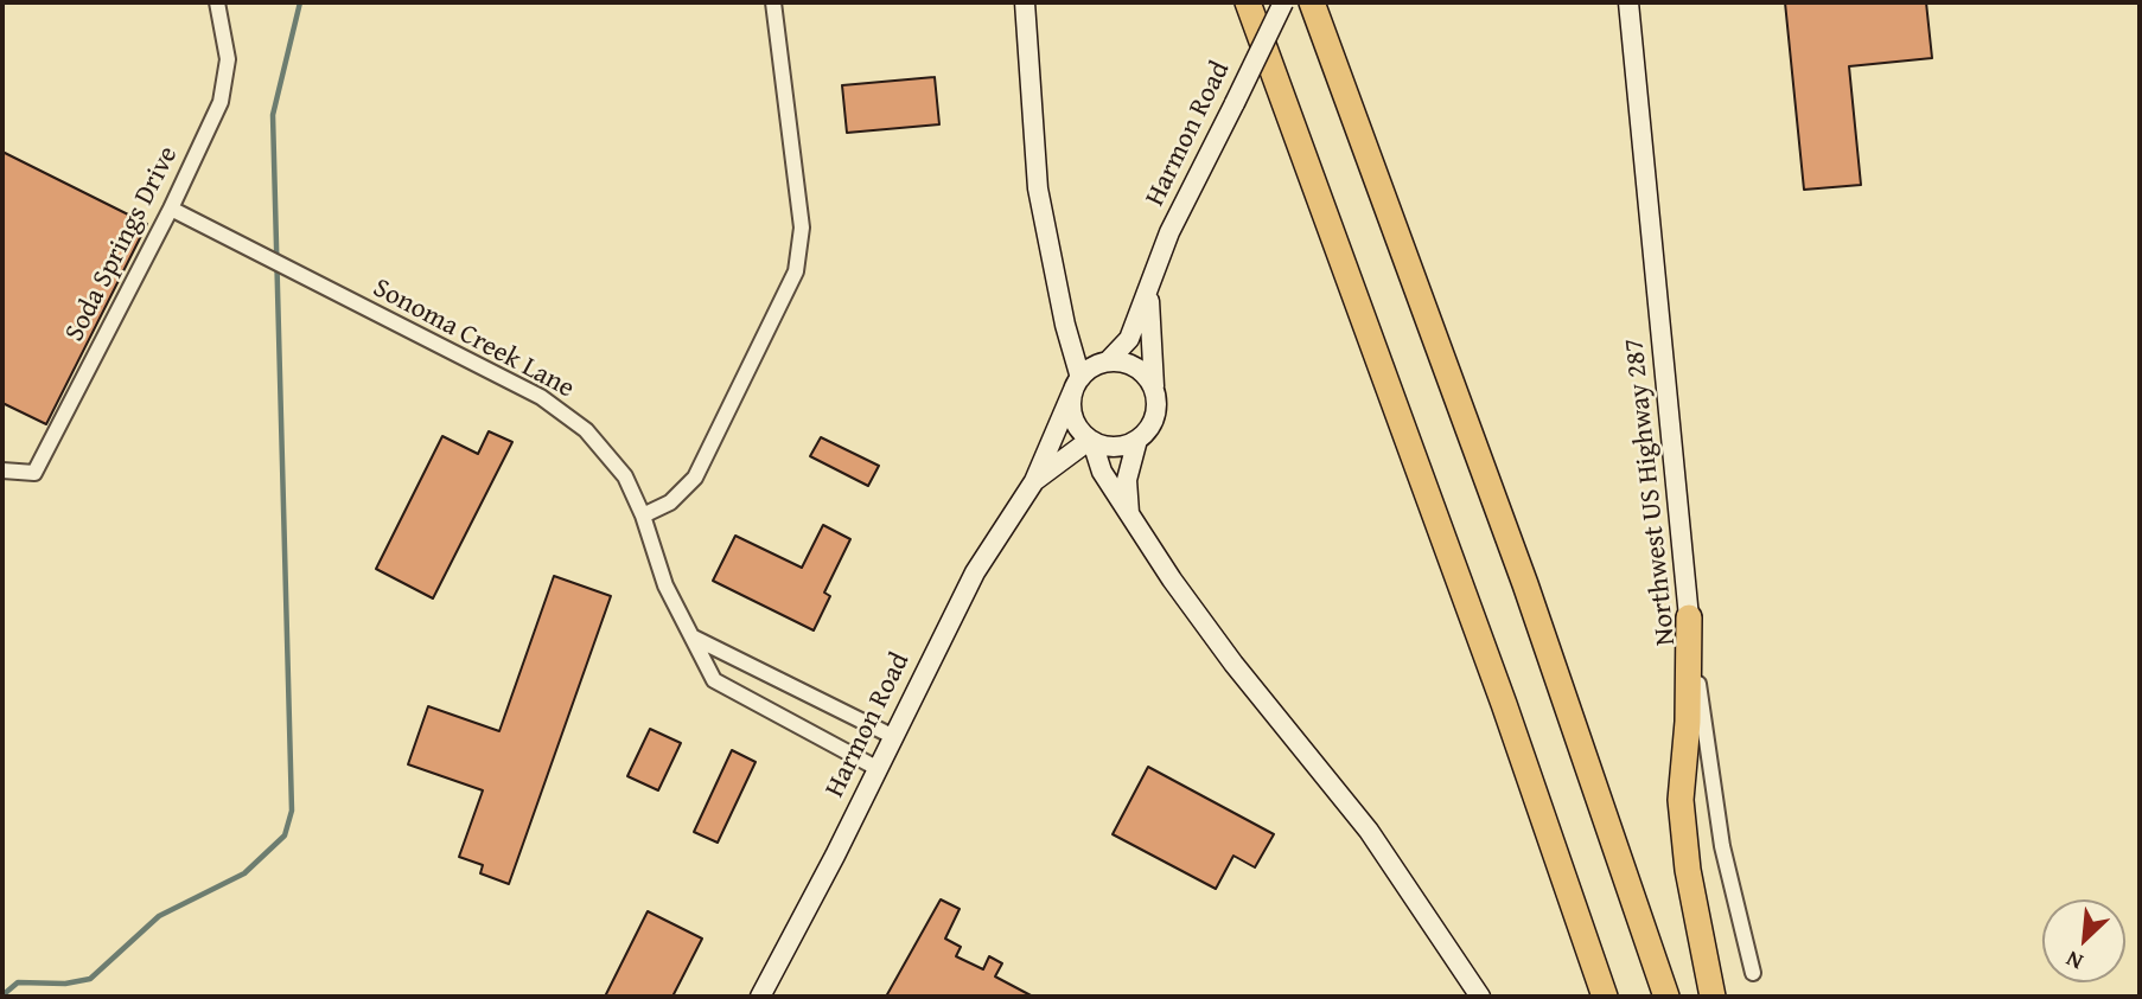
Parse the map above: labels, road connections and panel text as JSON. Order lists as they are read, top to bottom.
{
  "streets": {
    "main road": ["Harmon Road", "Northwest US Highway 287"],
    "street": ["Soda Springs Drive", "Sonoma Creek Lane"]
  },
  "crossings": [
    ["Harmon Road", "Sonoma Creek Lane"],
    ["Soda Springs Drive", "Sonoma Creek Lane"]
  ],
  "north": "bottom left"
}
